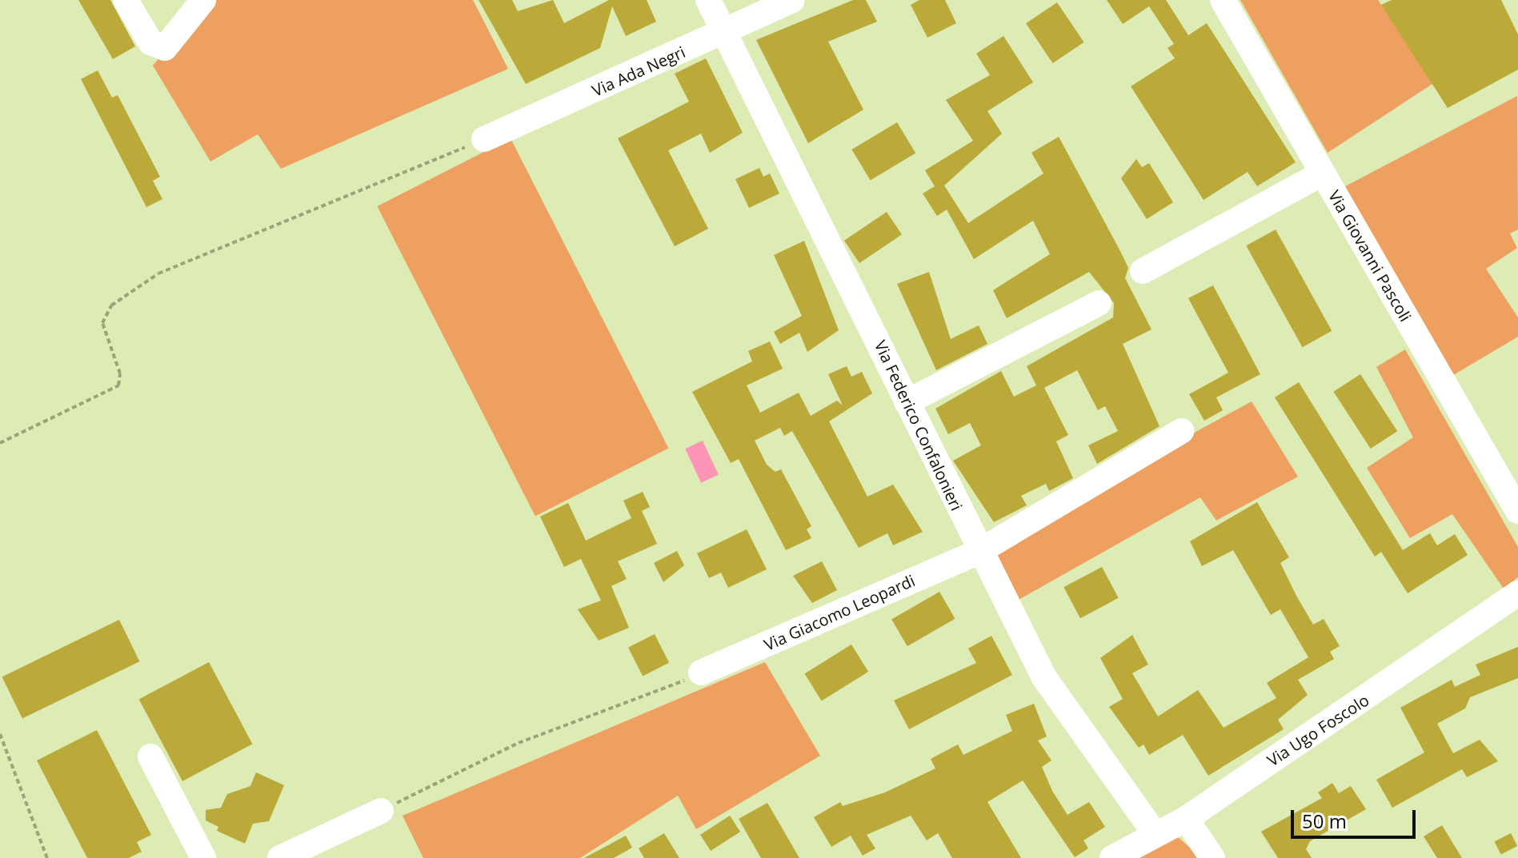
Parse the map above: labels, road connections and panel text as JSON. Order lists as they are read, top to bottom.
{
  "streets": {
    "street": [
      "Via Ada Negri",
      "Via Giovanni Pascoli",
      "Via Federico Confalonieri",
      "Via Giacomo Leopardi",
      "Via Ugo Foscolo"
    ]
  },
  "crossings": [
    ["Via Ada Negri", "Via Federico Confalonieri"],
    ["Via Federico Confalonieri", "Via Giacomo Leopardi"],
    ["Via Federico Confalonieri", "Via Ugo Foscolo"]
  ],
  "scale_bar": "50 m"
}
